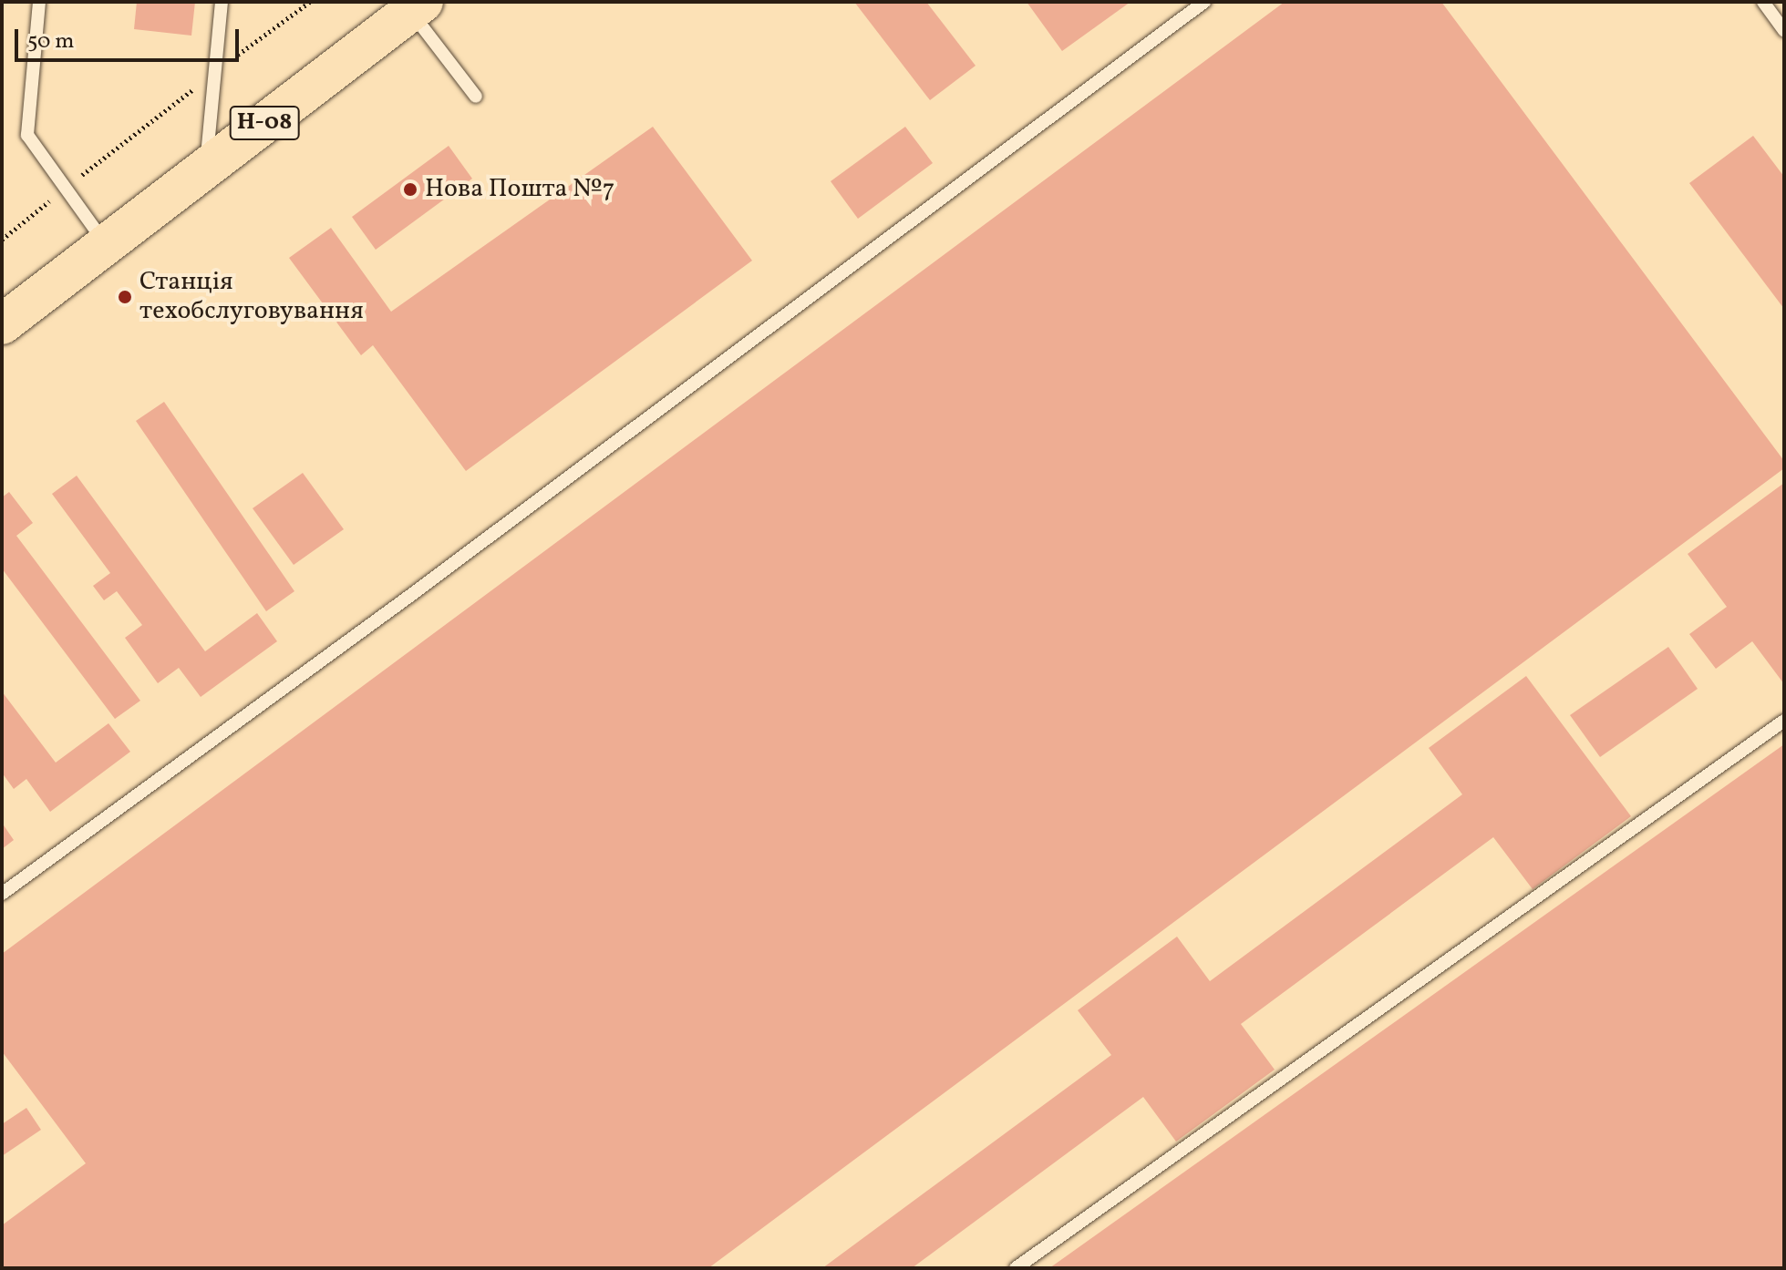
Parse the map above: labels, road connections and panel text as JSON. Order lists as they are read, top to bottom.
{
  "streets": {
    "main road": ["Н-08"]
  },
  "places": ["Нова Пошта №7", "Станція техобслуговування"],
  "scale_bar": "50 m"
}
